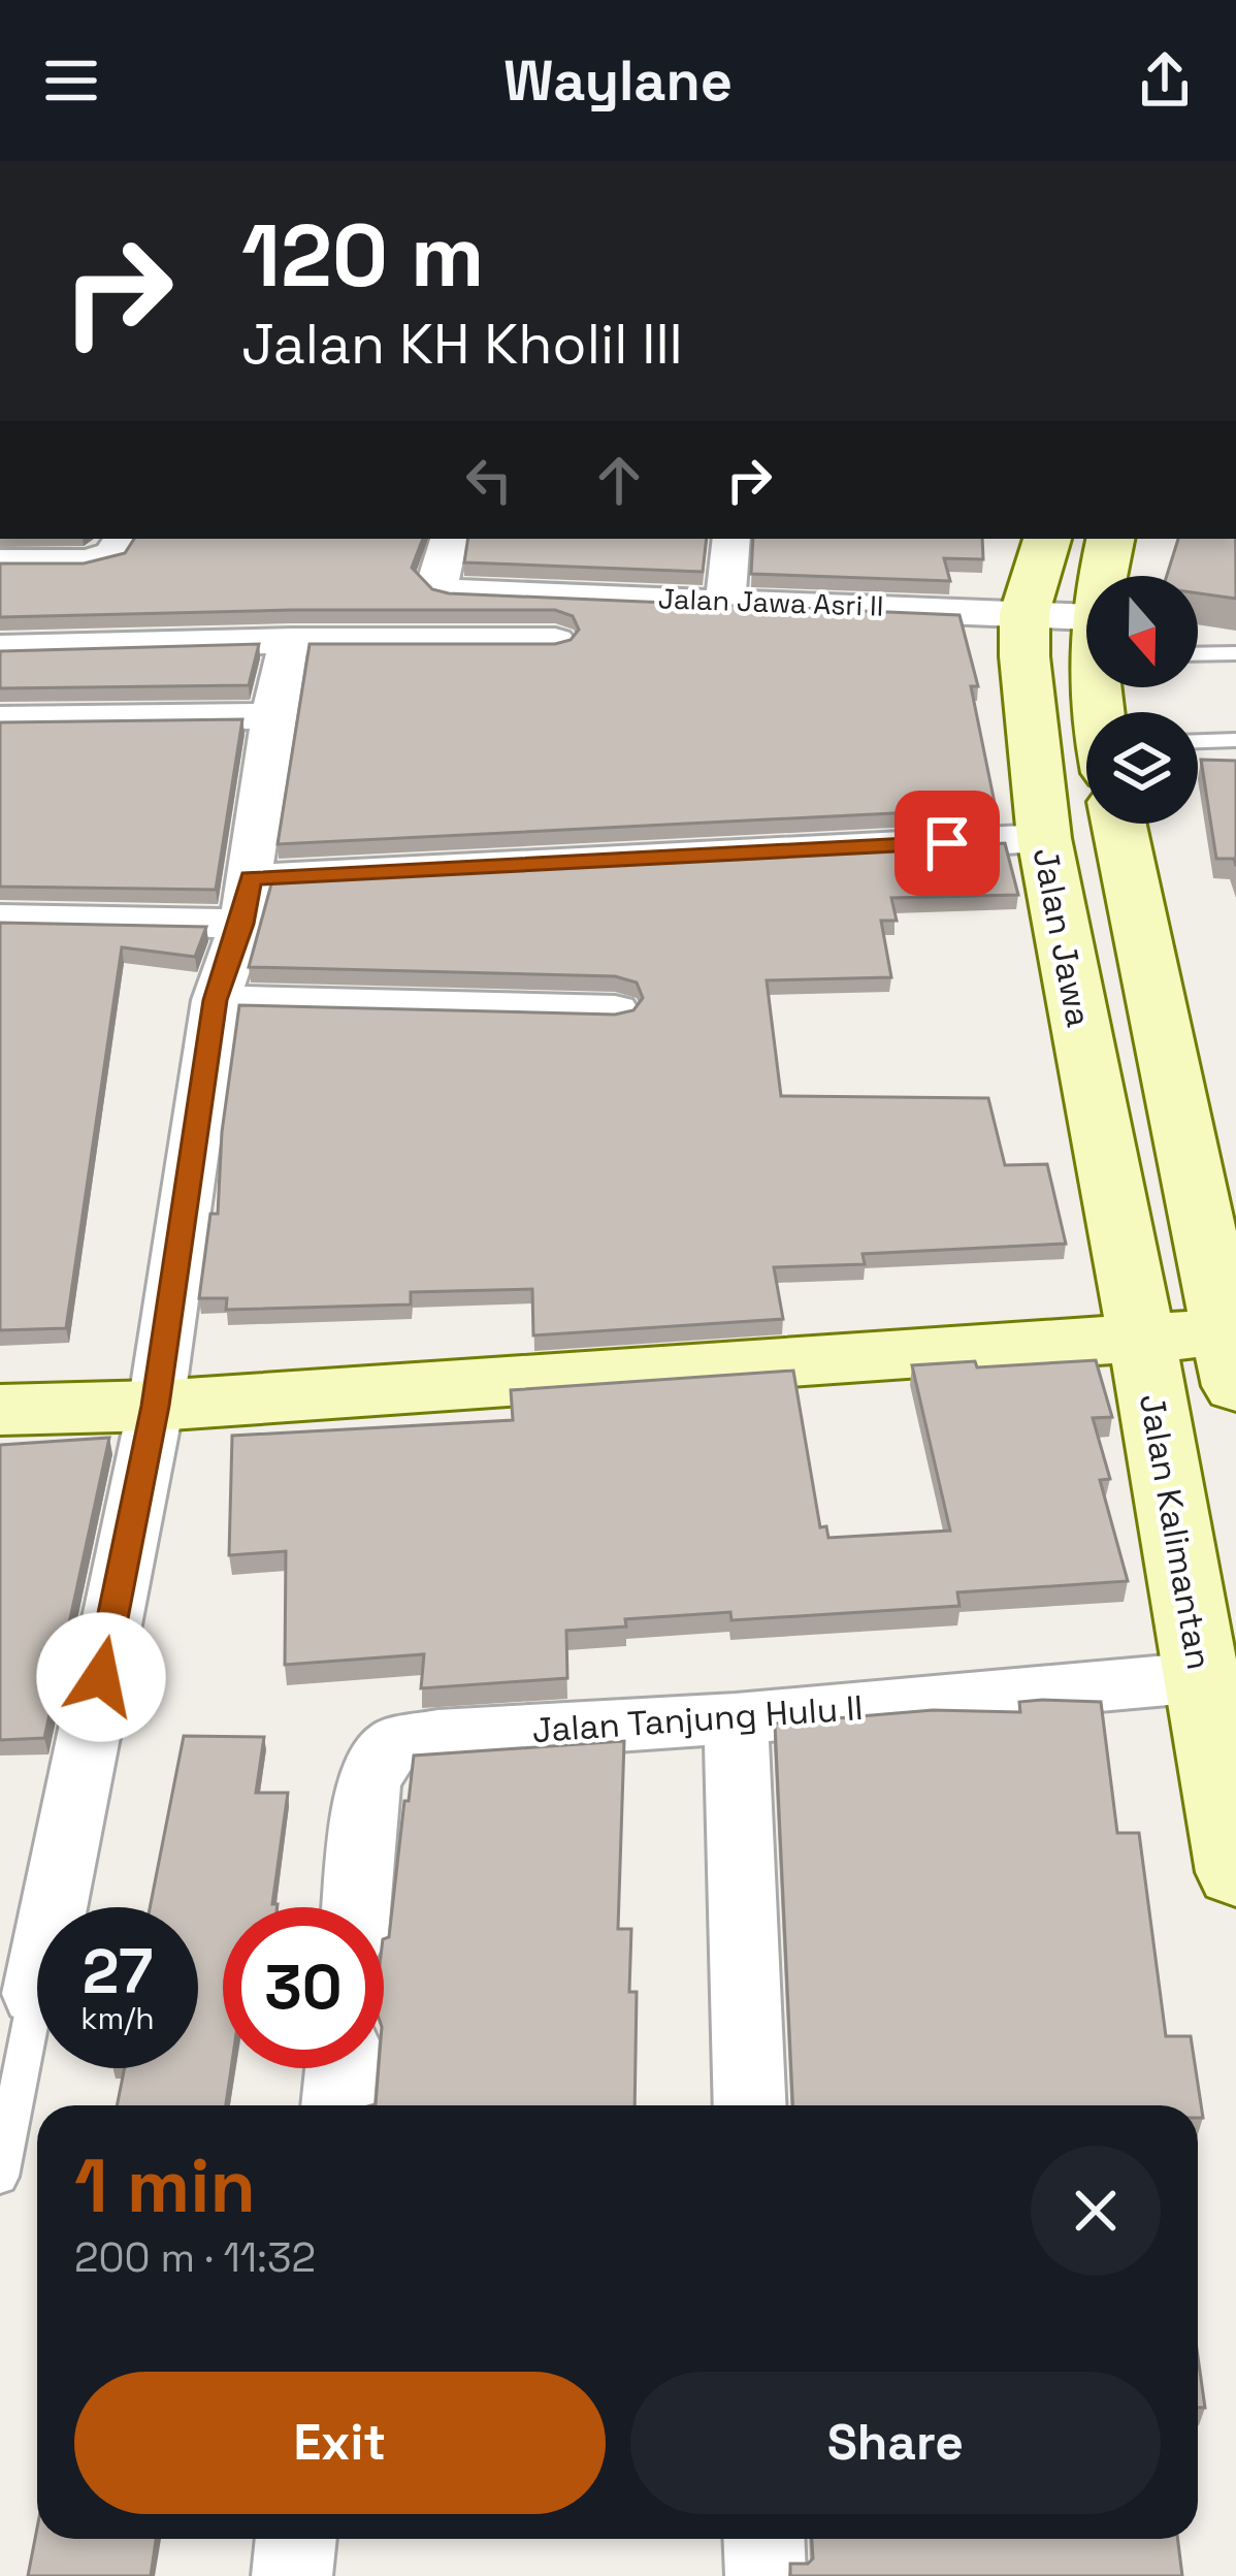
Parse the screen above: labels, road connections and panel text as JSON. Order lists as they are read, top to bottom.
{
  "streets": {
    "main road": ["Jalan Jawa", "Jalan Kalimantan"],
    "street": ["Jalan Jawa Asri II", "Jalan Tanjung Hulu II"]
  },
  "crossings": [
    ["Jalan Jawa Asri II", "Jalan Jawa"],
    ["Jalan Jawa", "Jalan Kalimantan"],
    ["Jalan Kalimantan", "Jalan Tanjung Hulu II"]
  ],
  "north": "bottom",
  "page": {
    "header": "Waylane",
    "turn": ["120 m", "Jalan KH Kholil III"],
    "speed": "27 km/h",
    "limit": "30",
    "heading": ["1 min", "200 m · 11:32"],
    "buttons": ["Exit", "Share"]
  }
}
